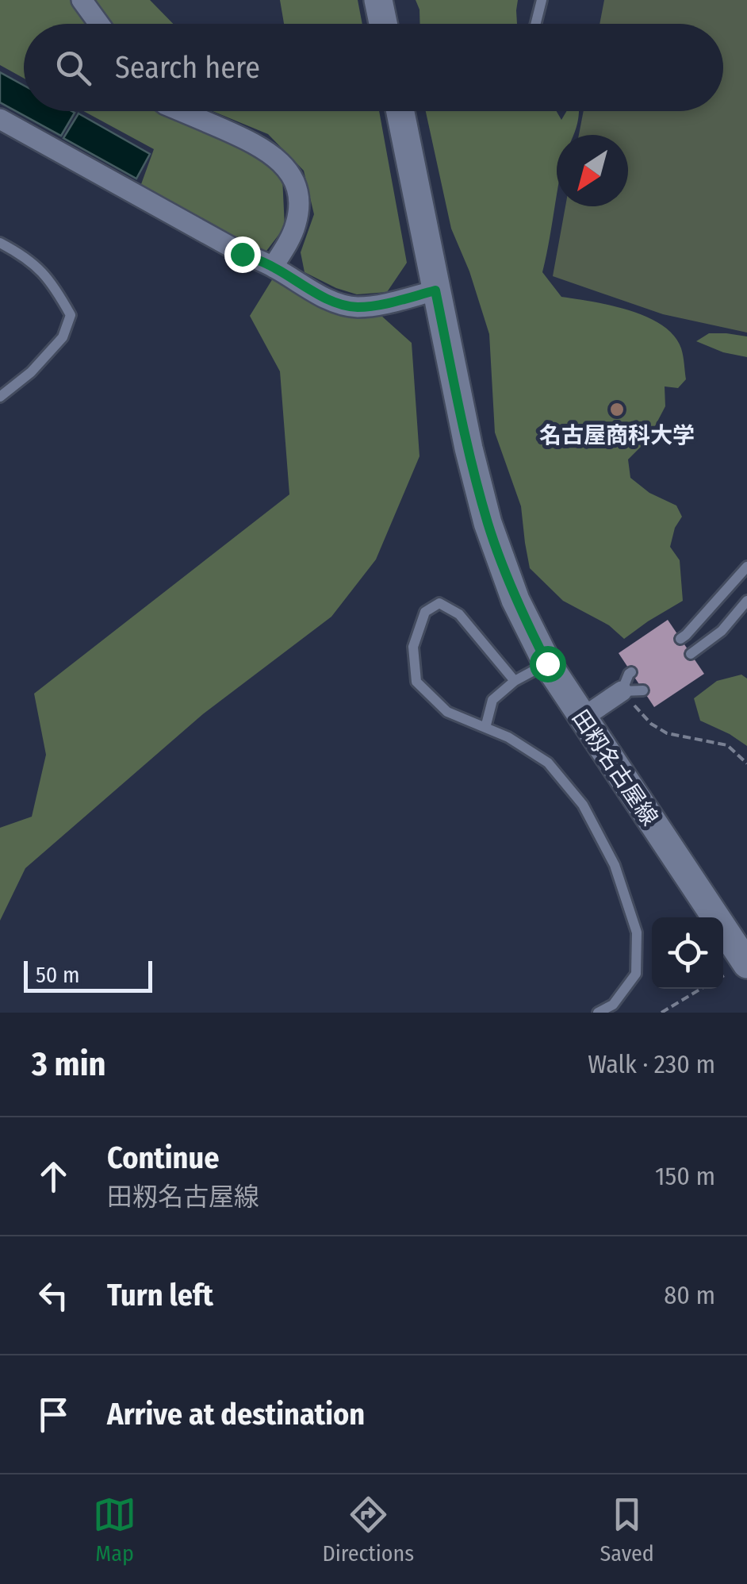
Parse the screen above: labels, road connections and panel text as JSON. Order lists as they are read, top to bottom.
{
  "streets": {
    "main road": ["田籾名古屋線"]
  },
  "places": ["名古屋商科大学"],
  "scale_bar": "50 m",
  "north": "bottom left",
  "page": {
    "search": "Search here",
    "scale": "50 m",
    "heading": ["3 min", "Walk · 230 m"],
    "list": [
      ["Continue", "田籾名古屋線", "150 m"],
      ["Turn left", "80 m"],
      "Arrive at destination"
    ],
    "nav": ["Map", "Directions", "Saved"]
  }
}
